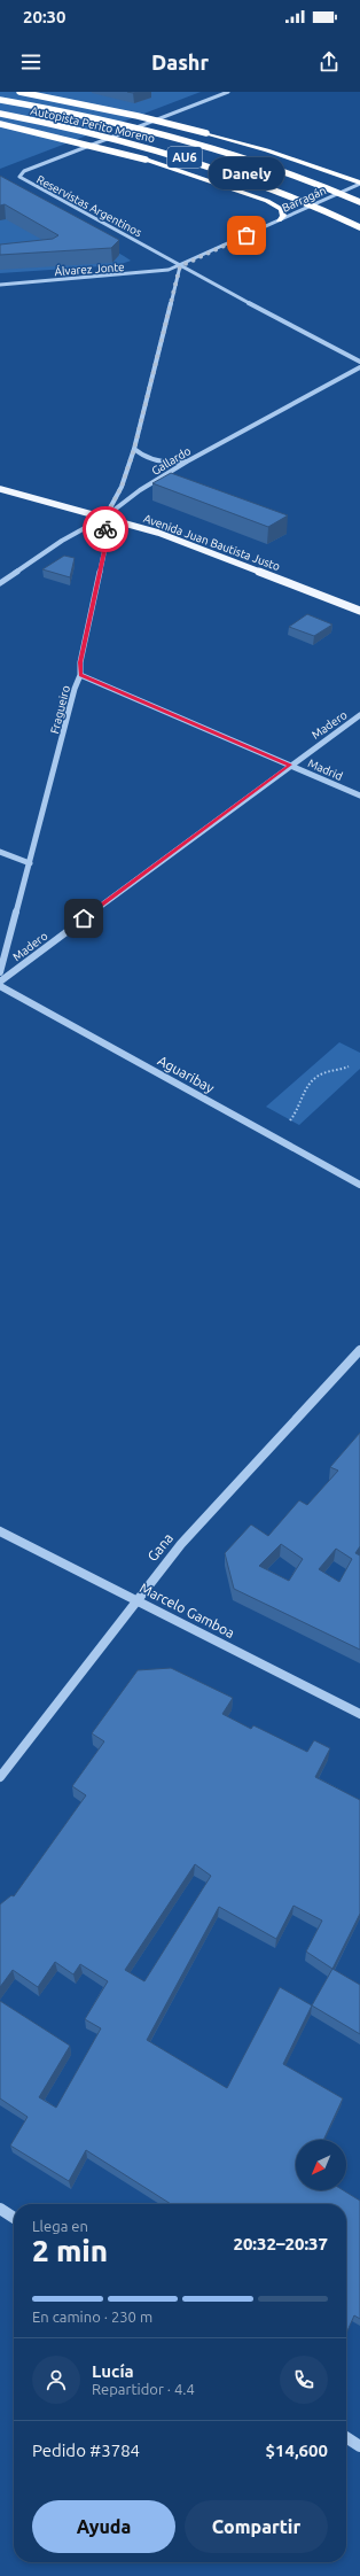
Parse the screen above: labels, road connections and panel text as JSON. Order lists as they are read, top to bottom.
{
  "streets": {
    "highway": ["Autopista Perito Moreno", "AU6"],
    "main road": ["Avenida Juan Bautista Justo"],
    "street": [
      "Barragán",
      "Reservistas Argentinos",
      "Álvarez Jonte",
      "Gallardo",
      "Fragueiro",
      "Madero",
      "Madrid",
      "Aguaribay",
      "Gana",
      "Marcelo Gamboa"
    ]
  },
  "crossings": [
    ["Barragán", "Reservistas Argentinos"],
    ["Barragán", "Álvarez Jonte"],
    ["Barragán", "Fragueiro"],
    ["Reservistas Argentinos", "Álvarez Jonte"],
    ["Reservistas Argentinos", "Fragueiro"],
    ["Álvarez Jonte", "Fragueiro"],
    ["Gallardo", "Avenida Juan Bautista Justo"],
    ["Gallardo", "Fragueiro"],
    ["Avenida Juan Bautista Justo", "Fragueiro"],
    ["Fragueiro", "Madrid"],
    ["Madero", "Madrid"],
    ["Gana", "Marcelo Gamboa"]
  ],
  "places": ["Danely"],
  "north": "bottom left",
  "page": {
    "status": "20:30",
    "header": "Dashr",
    "bubble": "Danely",
    "heading": ["2 min", "Llega en", "20:32–20:37"],
    "panel": [
      "Lucía",
      "Repartidor · 4.4",
      "Pedido #3784",
      "$14,600"
    ],
    "bar": "En camino · 230 m",
    "buttons": ["Ayuda", "Compartir"]
  }
}
